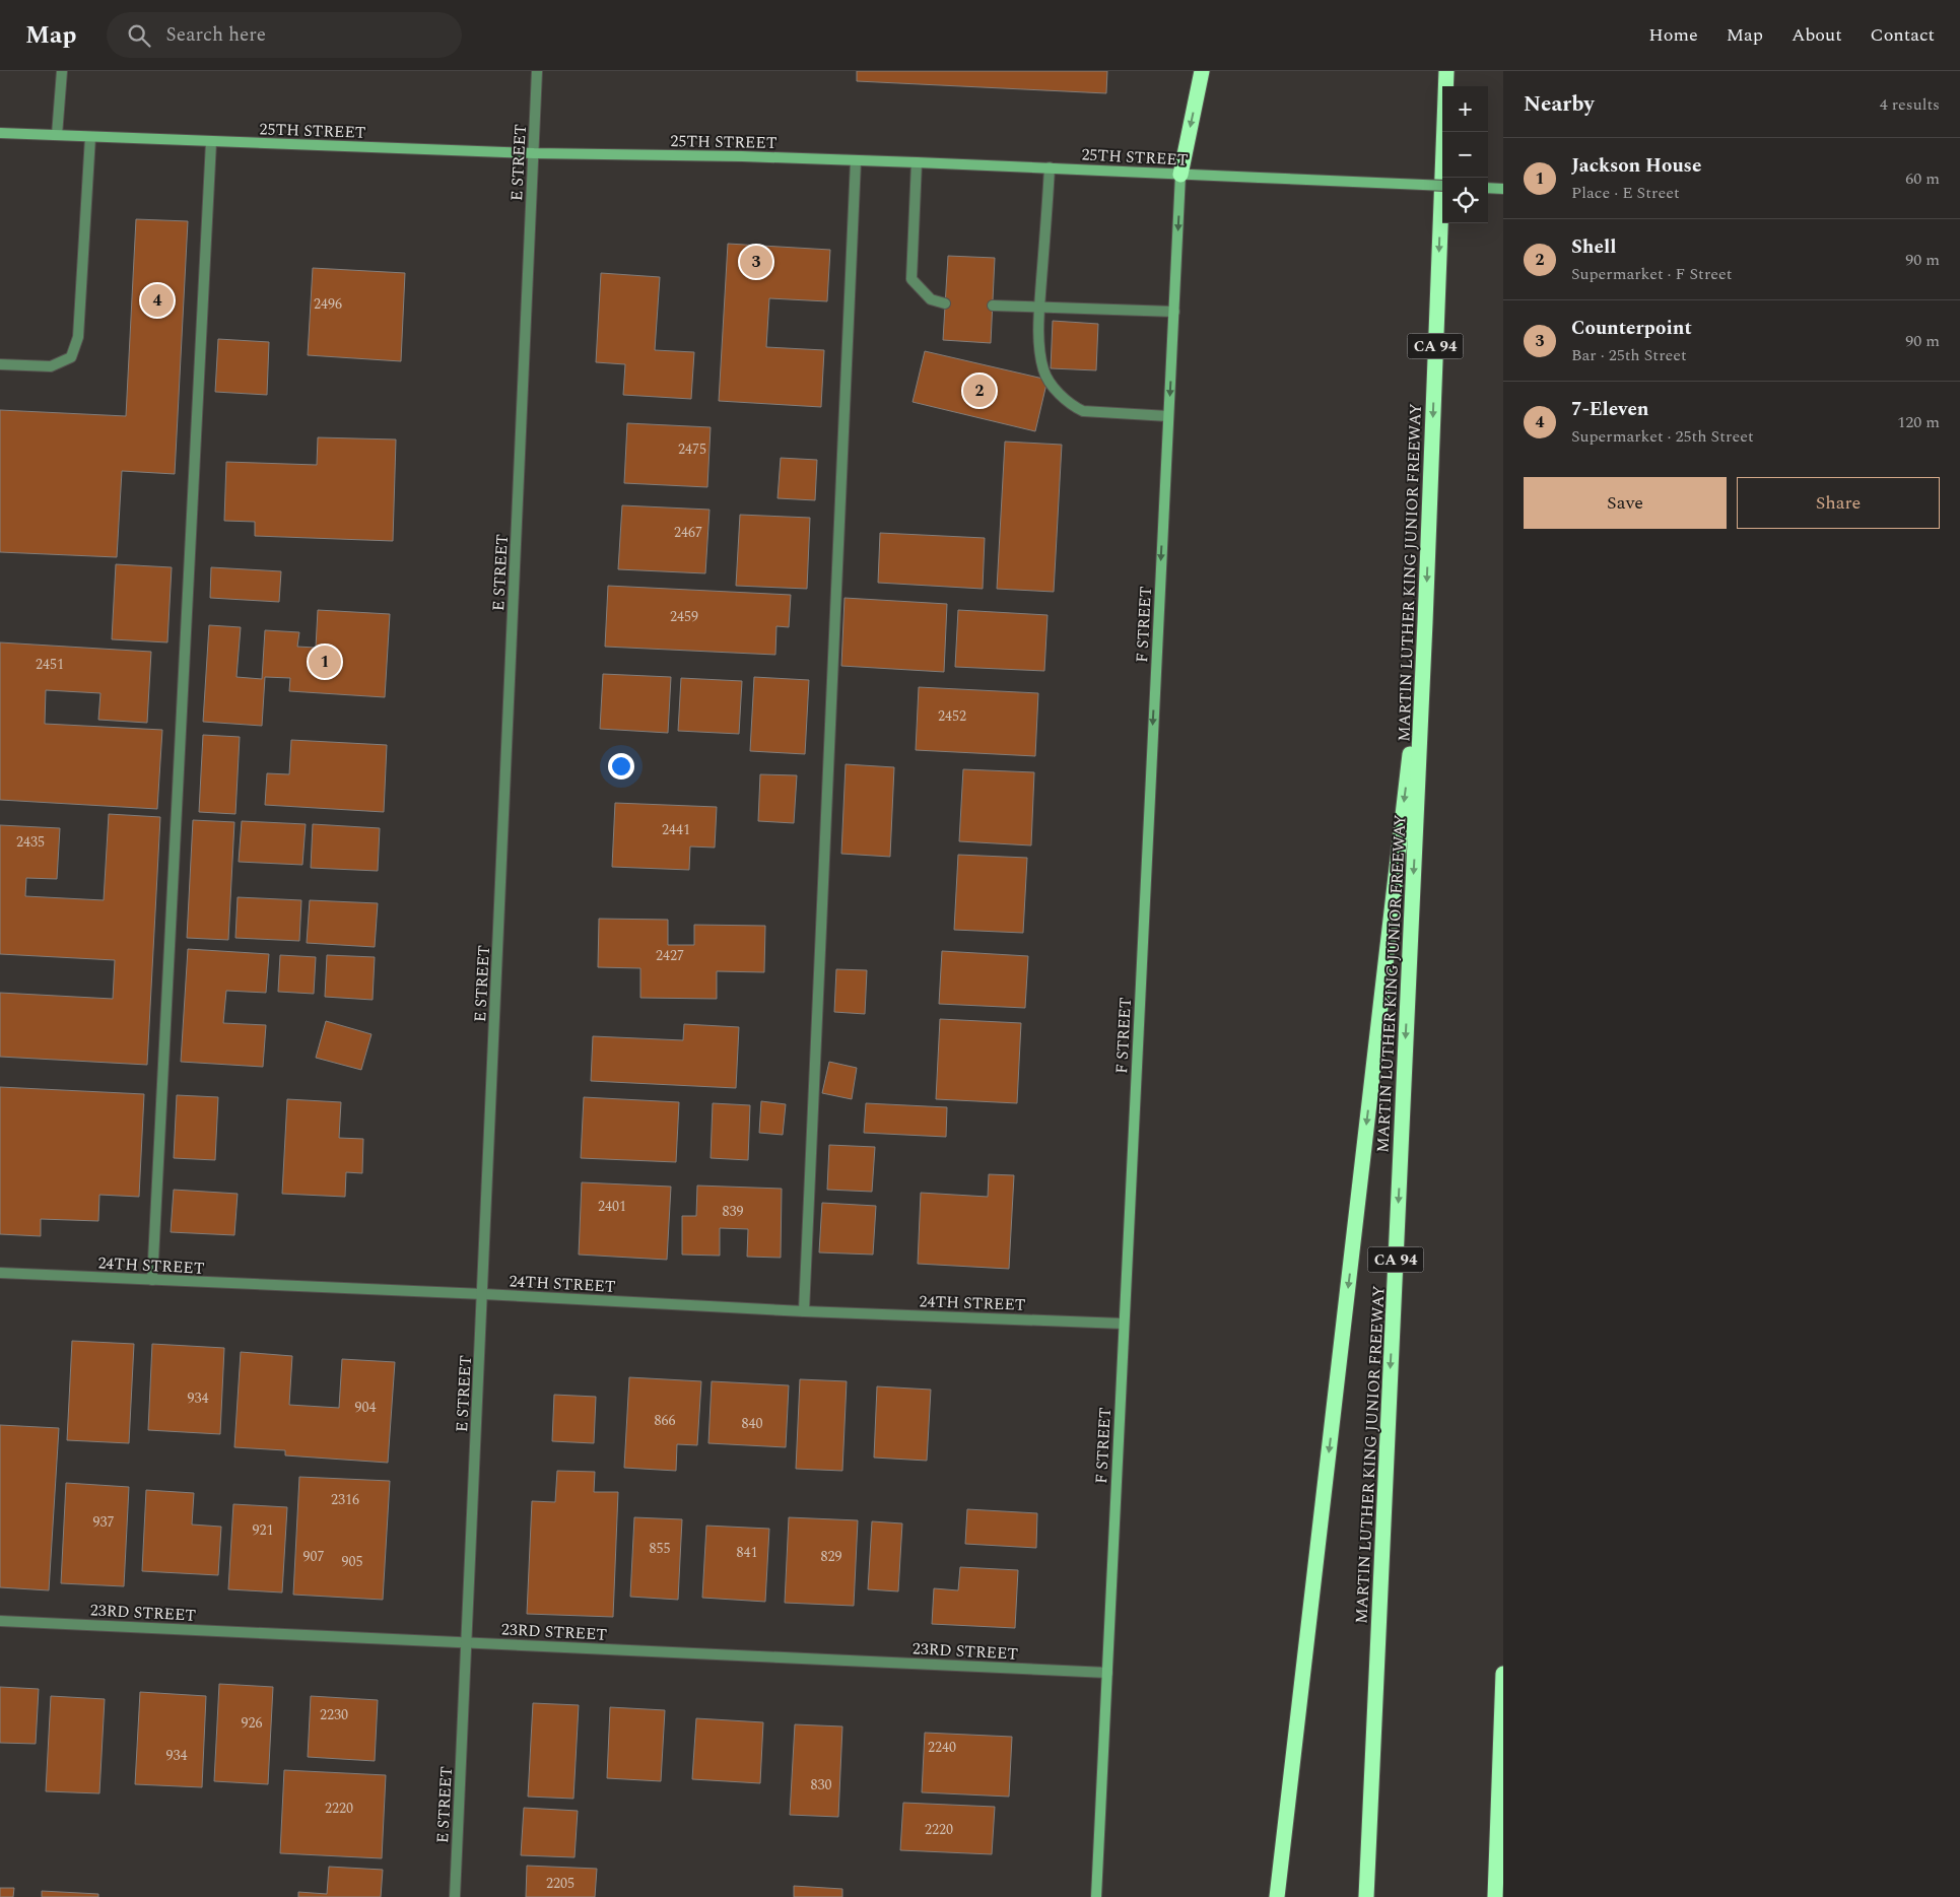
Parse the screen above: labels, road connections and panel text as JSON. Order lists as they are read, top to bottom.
{
  "streets": {
    "highway": ["CA 94", "MARTIN LUTHER KING JUNIOR FREEWAY"],
    "main road": ["25TH STREET", "F STREET"],
    "street": ["E STREET", "24TH STREET", "23RD STREET"]
  },
  "crossings": [
    ["25TH STREET", "E STREET"],
    ["25TH STREET", "F STREET"],
    ["E STREET", "24TH STREET"],
    ["E STREET", "23RD STREET"],
    ["F STREET", "24TH STREET"],
    ["F STREET", "23RD STREET"]
  ],
  "one_way": ["F STREET"],
  "house_numbers": [
    "2496",
    "2475",
    "2467",
    "2459",
    "2451",
    "2452",
    "2441",
    "2435",
    "2427",
    "2401",
    "839",
    "934",
    "904",
    "866",
    "840",
    "2316",
    "937",
    "921",
    "855",
    "841",
    "907",
    "829",
    "905",
    "2230",
    "926",
    "2240",
    "934",
    "830",
    "2220",
    "2220",
    "2205"
  ],
  "page": {
    "header": "Map",
    "search": "Search here",
    "nav": [
      "Home",
      "Map",
      "About",
      "Contact"
    ],
    "heading": ["Nearby", "4 results"],
    "map_buttons": ["+", "−"],
    "list": [
      {
        "mark": "1",
        "name": "Jackson House",
        "note": "Place · E Street",
        "value": "60 m"
      },
      {
        "mark": "2",
        "name": "Shell",
        "note": "Supermarket · F Street",
        "value": "90 m"
      },
      {
        "mark": "3",
        "name": "Counterpoint",
        "note": "Bar · 25th Street",
        "value": "90 m"
      },
      {
        "mark": "4",
        "name": "7-Eleven",
        "note": "Supermarket · 25th Street",
        "value": "120 m"
      }
    ],
    "pins": [
      "3",
      "4",
      "2",
      "1"
    ],
    "buttons": ["Save", "Share"]
  }
}
